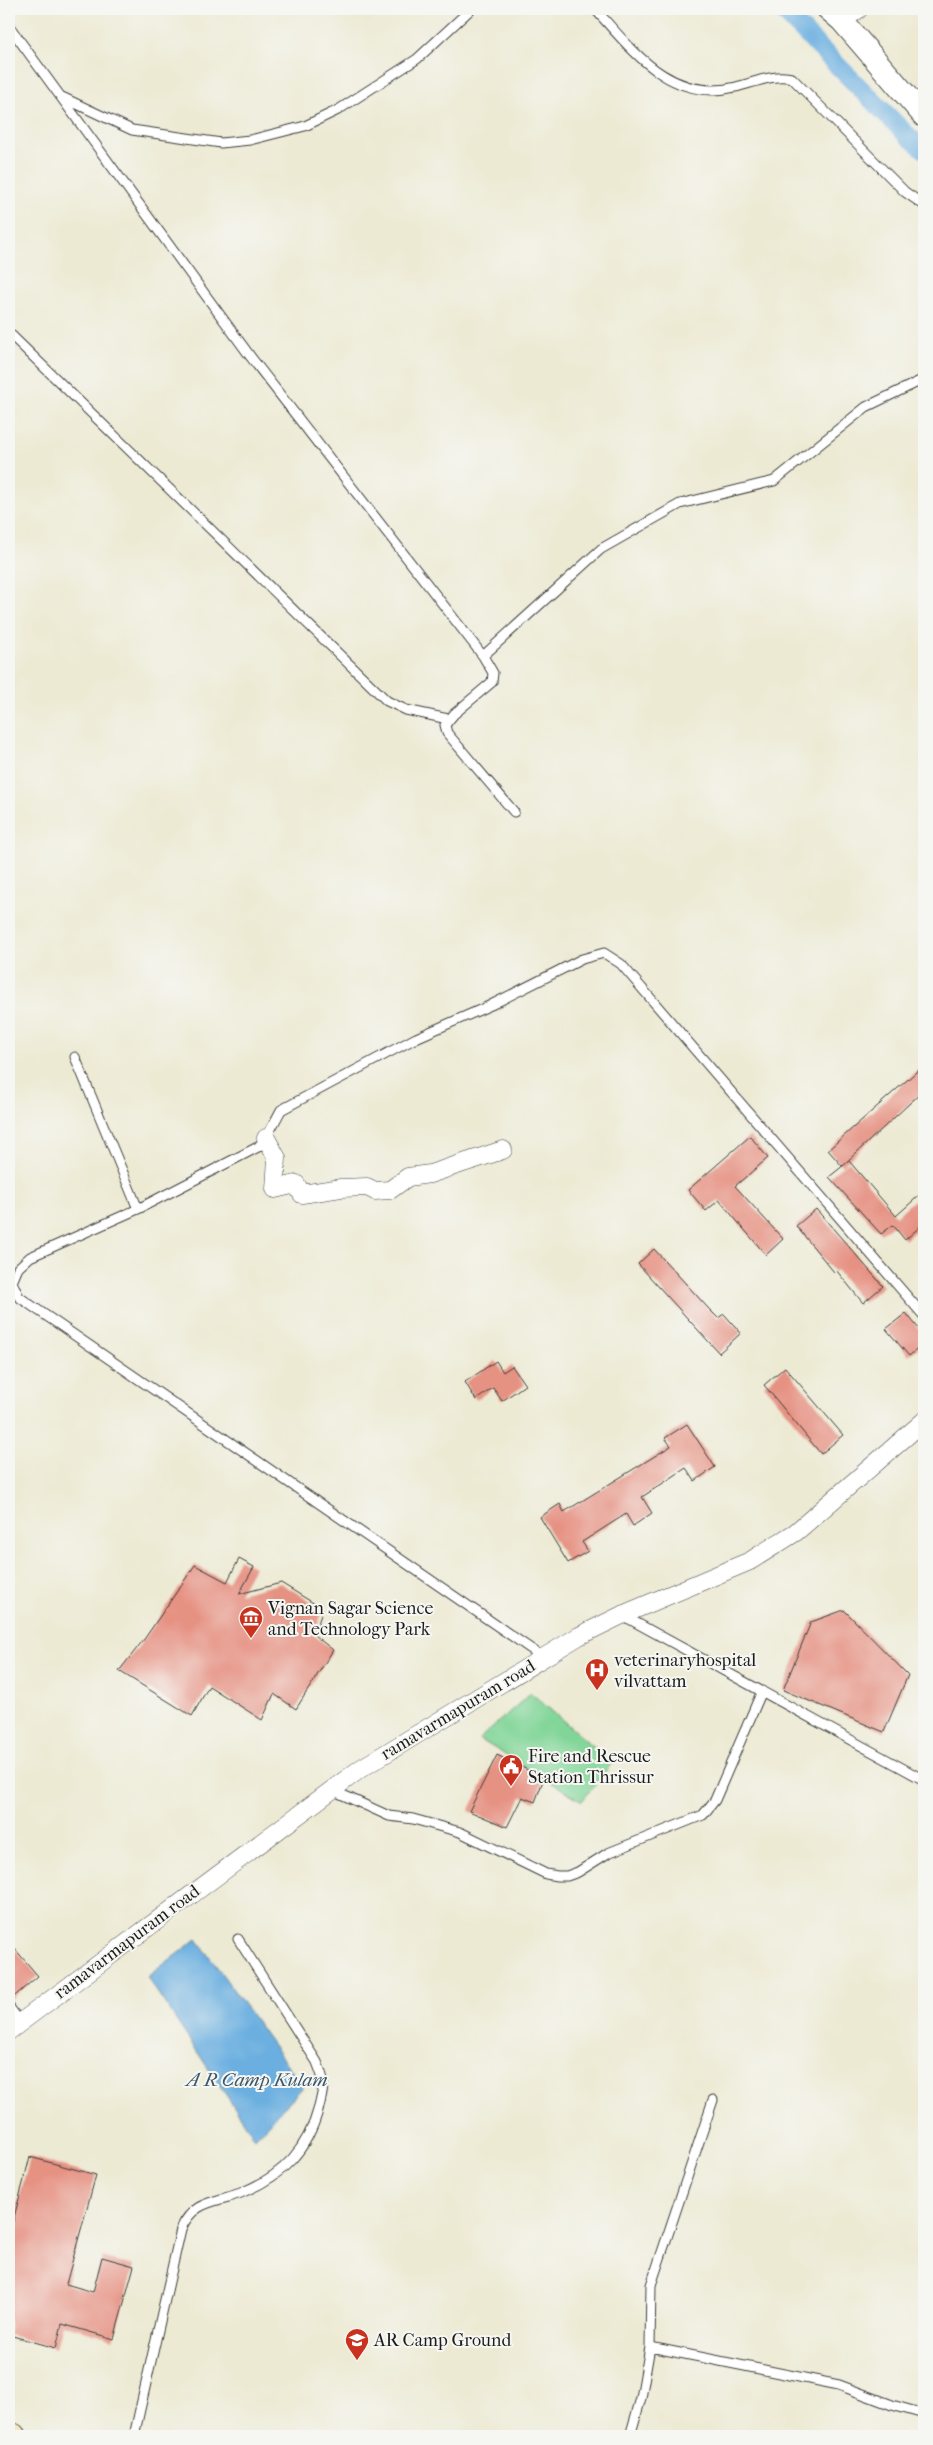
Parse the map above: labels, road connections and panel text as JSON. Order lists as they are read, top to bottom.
{
  "streets": {
    "street": ["ramavarmapuram road"]
  },
  "water": ["A R Camp Kulam"],
  "places": {
    "museum": ["Vignan Sagar Science and Technology Park"],
    "hospital": ["veterinaryhospital vilvattam"],
    "public building": ["Fire and Rescue Station Thrissur"],
    "school or university": ["AR Camp Ground"]
  }
}
